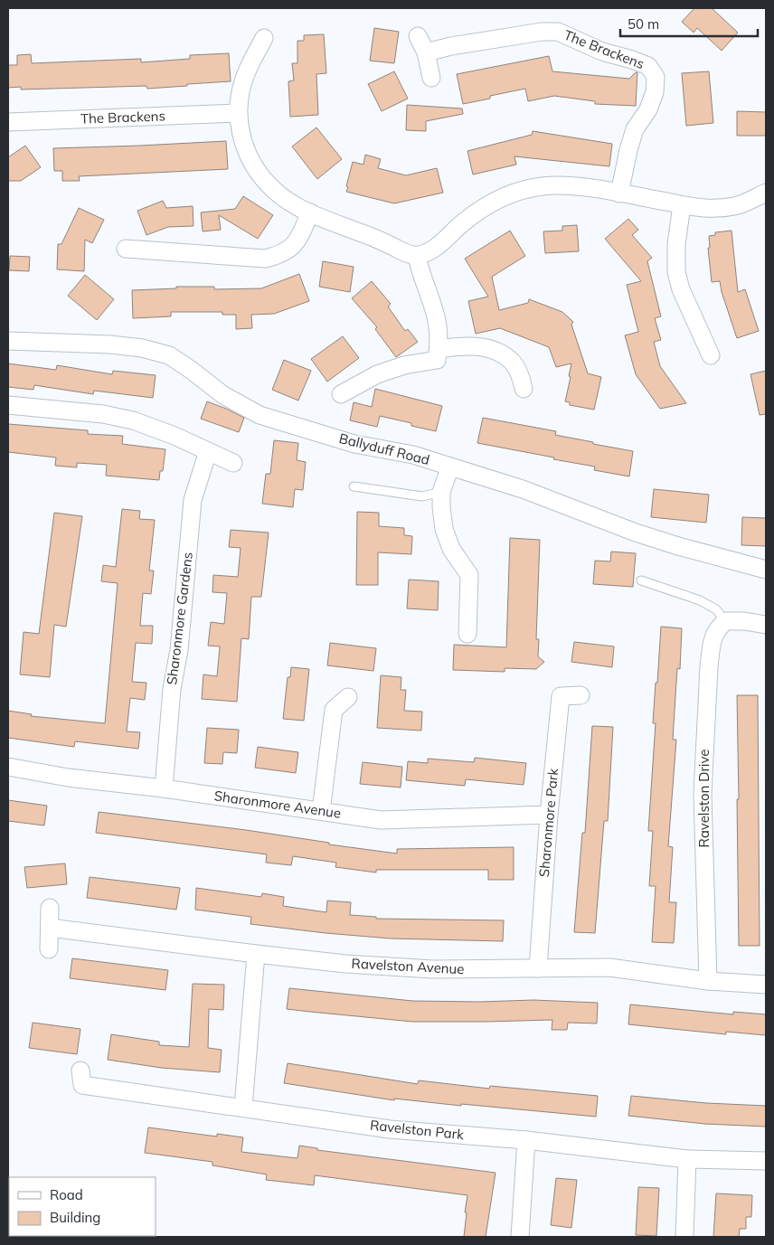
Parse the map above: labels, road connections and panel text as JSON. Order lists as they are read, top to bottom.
{
  "streets": {
    "street": [
      "The Brackens",
      "Ballyduff Road",
      "Sharonmore Gardens",
      "Ravelston Drive",
      "Sharonmore Avenue",
      "Sharonmore Park",
      "Ravelston Avenue",
      "Ravelston Park"
    ]
  },
  "crossings": [
    ["Sharonmore Gardens", "Sharonmore Avenue"],
    ["Ravelston Drive", "Ravelston Avenue"],
    ["Sharonmore Avenue", "Sharonmore Park"],
    ["Sharonmore Park", "Ravelston Avenue"]
  ],
  "legend": ["Road", "Building"],
  "scale_bar": "50 m"
}
